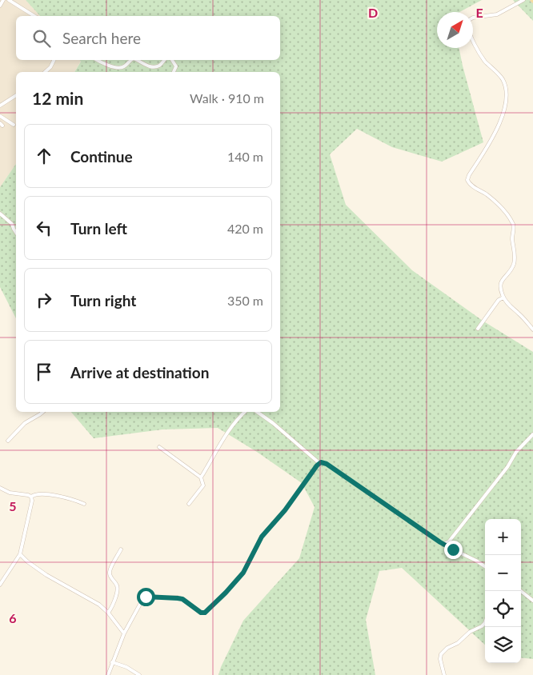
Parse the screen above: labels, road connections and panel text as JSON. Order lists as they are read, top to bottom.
{
  "north": "top right",
  "page": {
    "search": "Search here",
    "heading": ["12 min", "Walk · 910 m"],
    "list": [
      ["Continue", "140 m"],
      ["Turn left", "420 m"],
      ["Turn right", "350 m"],
      "Arrive at destination"
    ],
    "map_buttons": ["+", "−"]
  },
  "grid": {
    "columns": ["D", "E"],
    "rows": ["5", "6"]
  }
}
